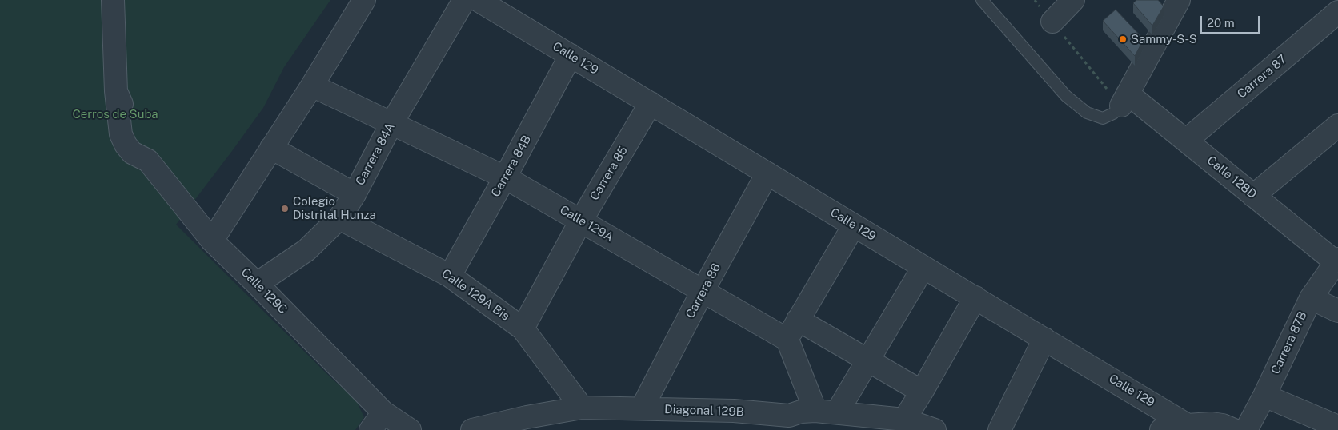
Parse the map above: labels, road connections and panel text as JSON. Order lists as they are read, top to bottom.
{
  "streets": {
    "street": [
      "Calle 129",
      "Carrera 87",
      "Carrera 84A",
      "Carrera 84B",
      "Carrera 85",
      "Calle 128D",
      "Calle 129A",
      "Calle 129C",
      "Carrera 86",
      "Calle 129A Bis",
      "Carrera 87B",
      "Diagonal 129B"
    ]
  },
  "crossings": [
    ["Calle 129", "Carrera 84B"],
    ["Calle 129", "Carrera 85"],
    ["Calle 129", "Carrera 86"],
    ["Carrera 87", "Calle 128D"],
    ["Carrera 84A", "Calle 129A"],
    ["Carrera 84A", "Calle 129C"],
    ["Carrera 84A", "Calle 129A Bis"],
    ["Carrera 84B", "Calle 129A"],
    ["Carrera 84B", "Calle 129A Bis"],
    ["Carrera 85", "Calle 129A"],
    ["Carrera 85", "Calle 129A Bis"],
    ["Calle 128D", "Carrera 87B"],
    ["Calle 129A", "Carrera 86"],
    ["Carrera 86", "Diagonal 129B"],
    ["Calle 129A Bis", "Diagonal 129B"]
  ],
  "parks": ["Cerros de Suba"],
  "places": ["Sammy-S-S", "Colegio Distrital Hunza"],
  "scale_bar": "20 m"
}
